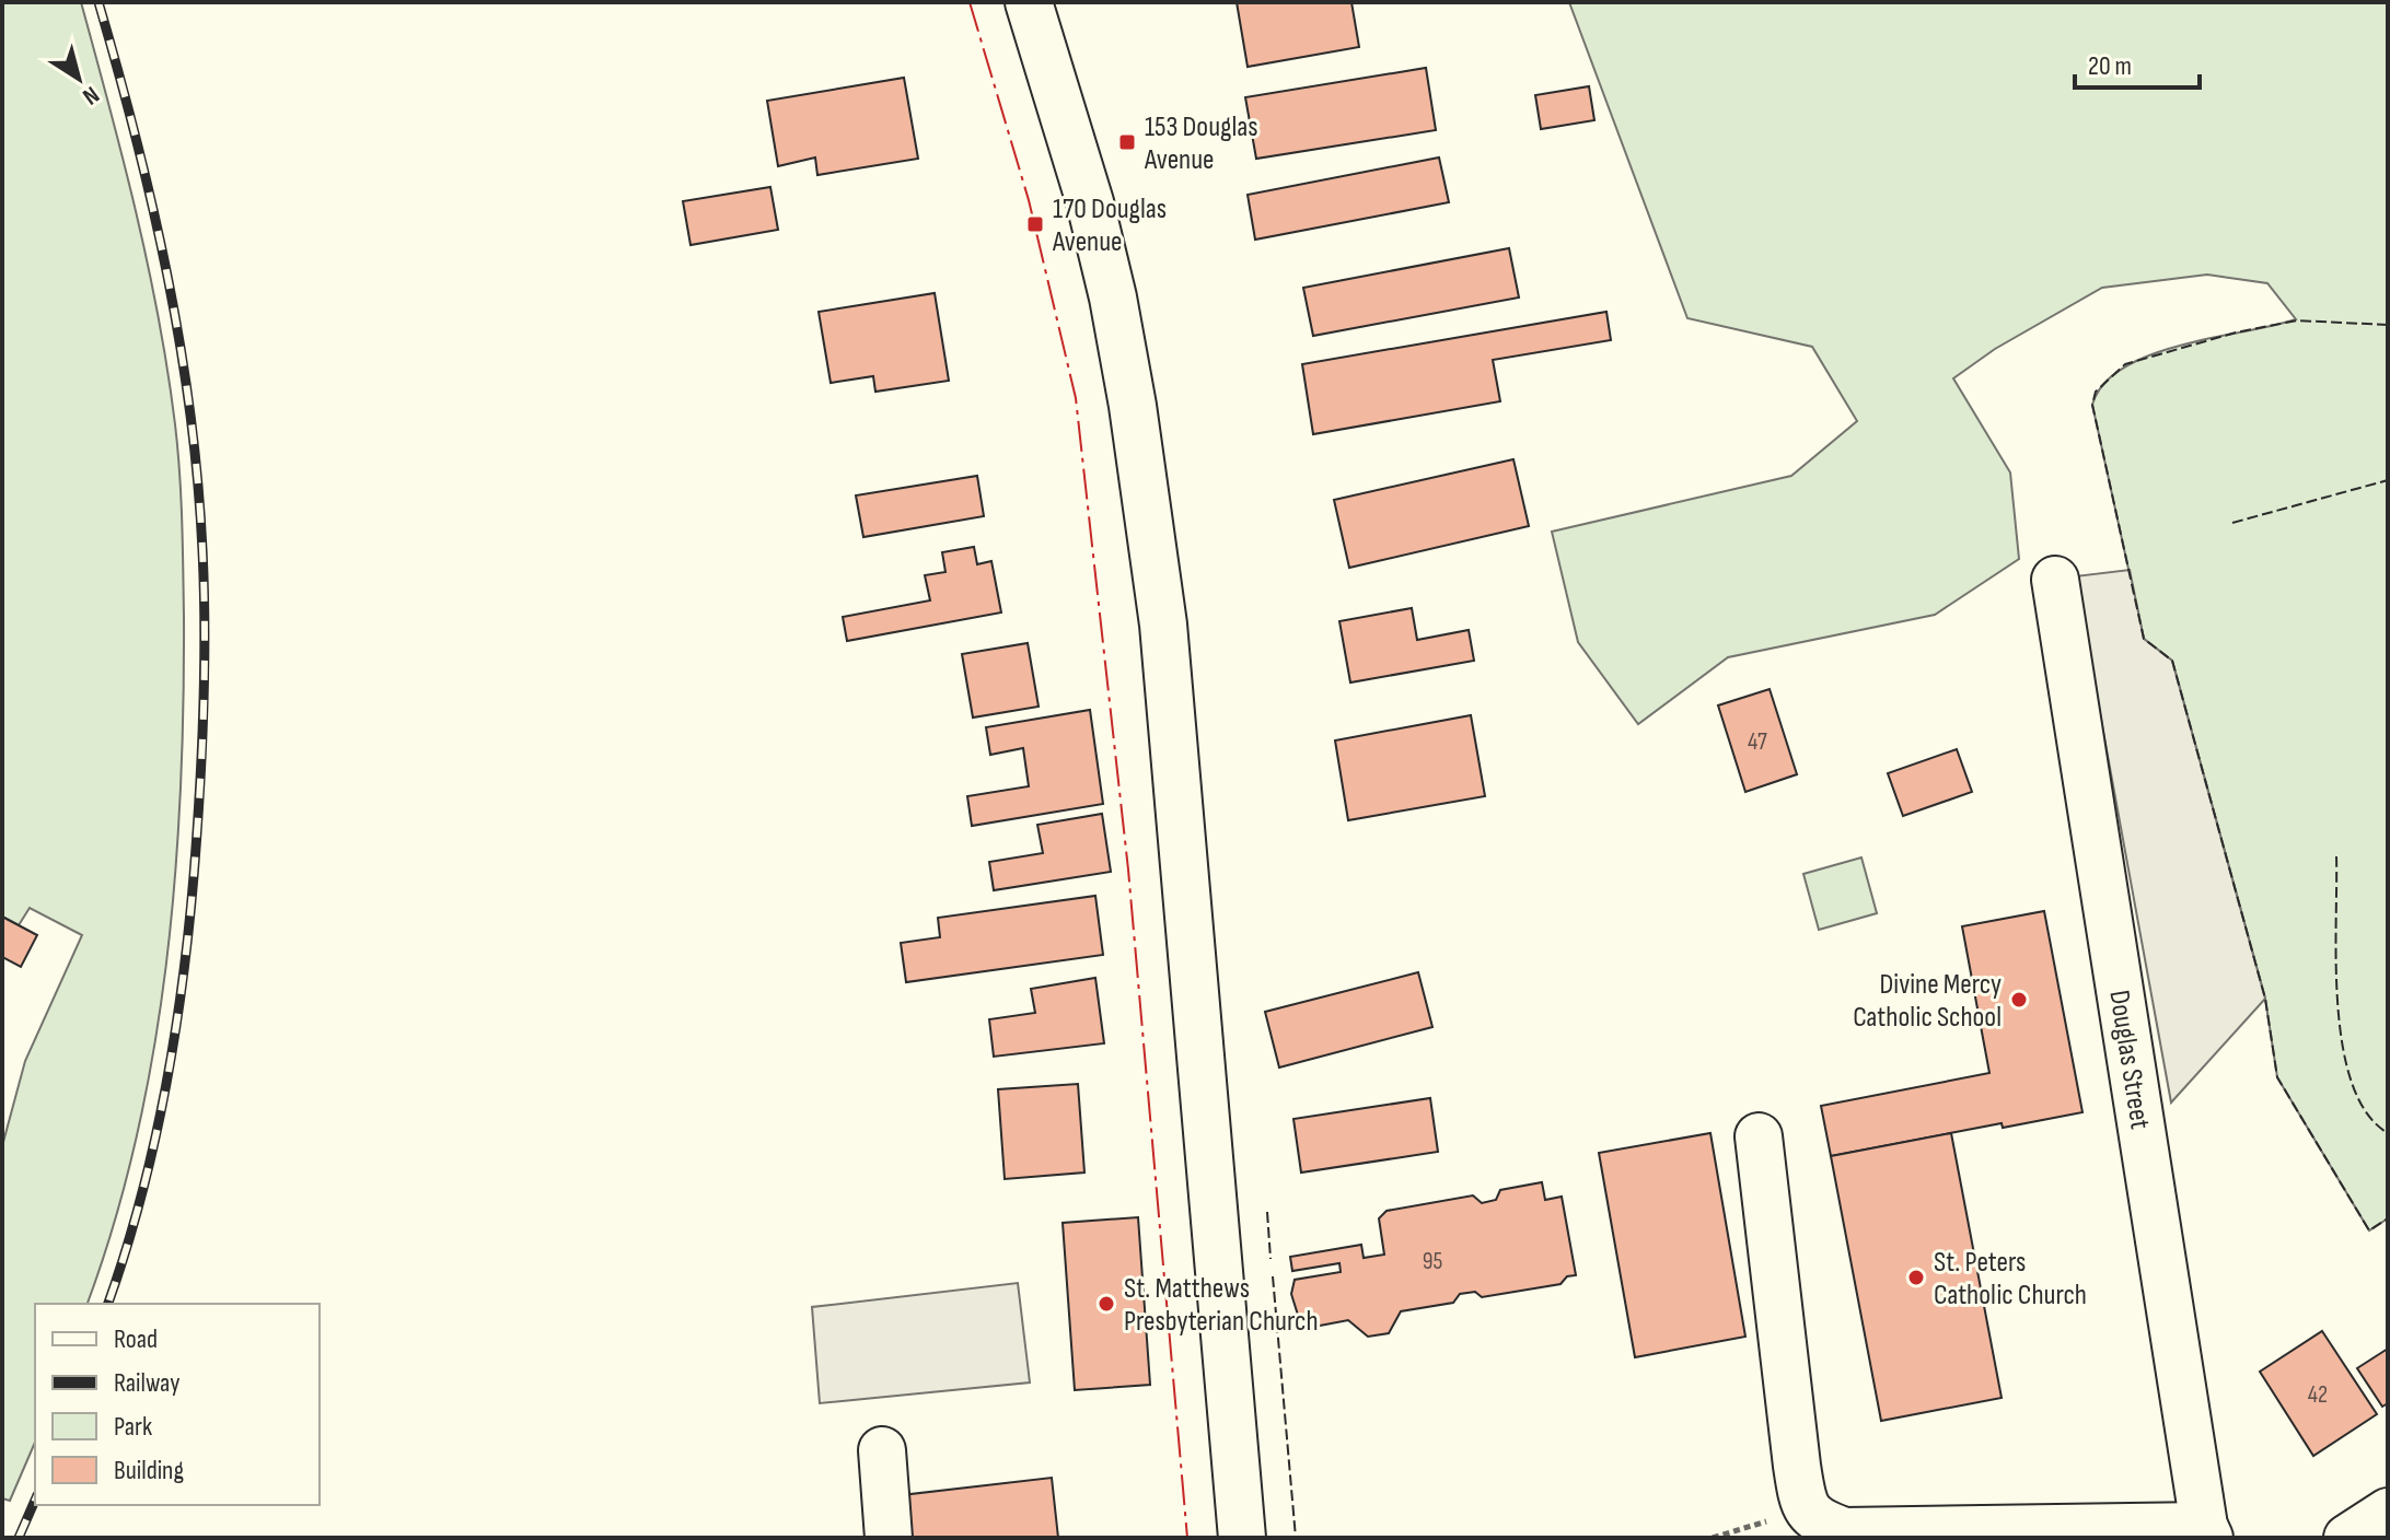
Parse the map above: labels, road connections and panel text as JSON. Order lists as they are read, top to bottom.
{
  "streets": {
    "street": ["Douglas Street"]
  },
  "places": {
    "transit": ["153 Douglas Avenue", "170 Douglas Avenue"],
    "other": ["Divine Mercy Catholic School", "St. Peters Catholic Church", "St. Matthews Presbyterian Church"]
  },
  "house_numbers": ["47", "95", "42"],
  "legend": [
    "Road",
    "Railway",
    "Park",
    "Building"
  ],
  "scale_bar": "20 m",
  "north": "bottom right"
}
